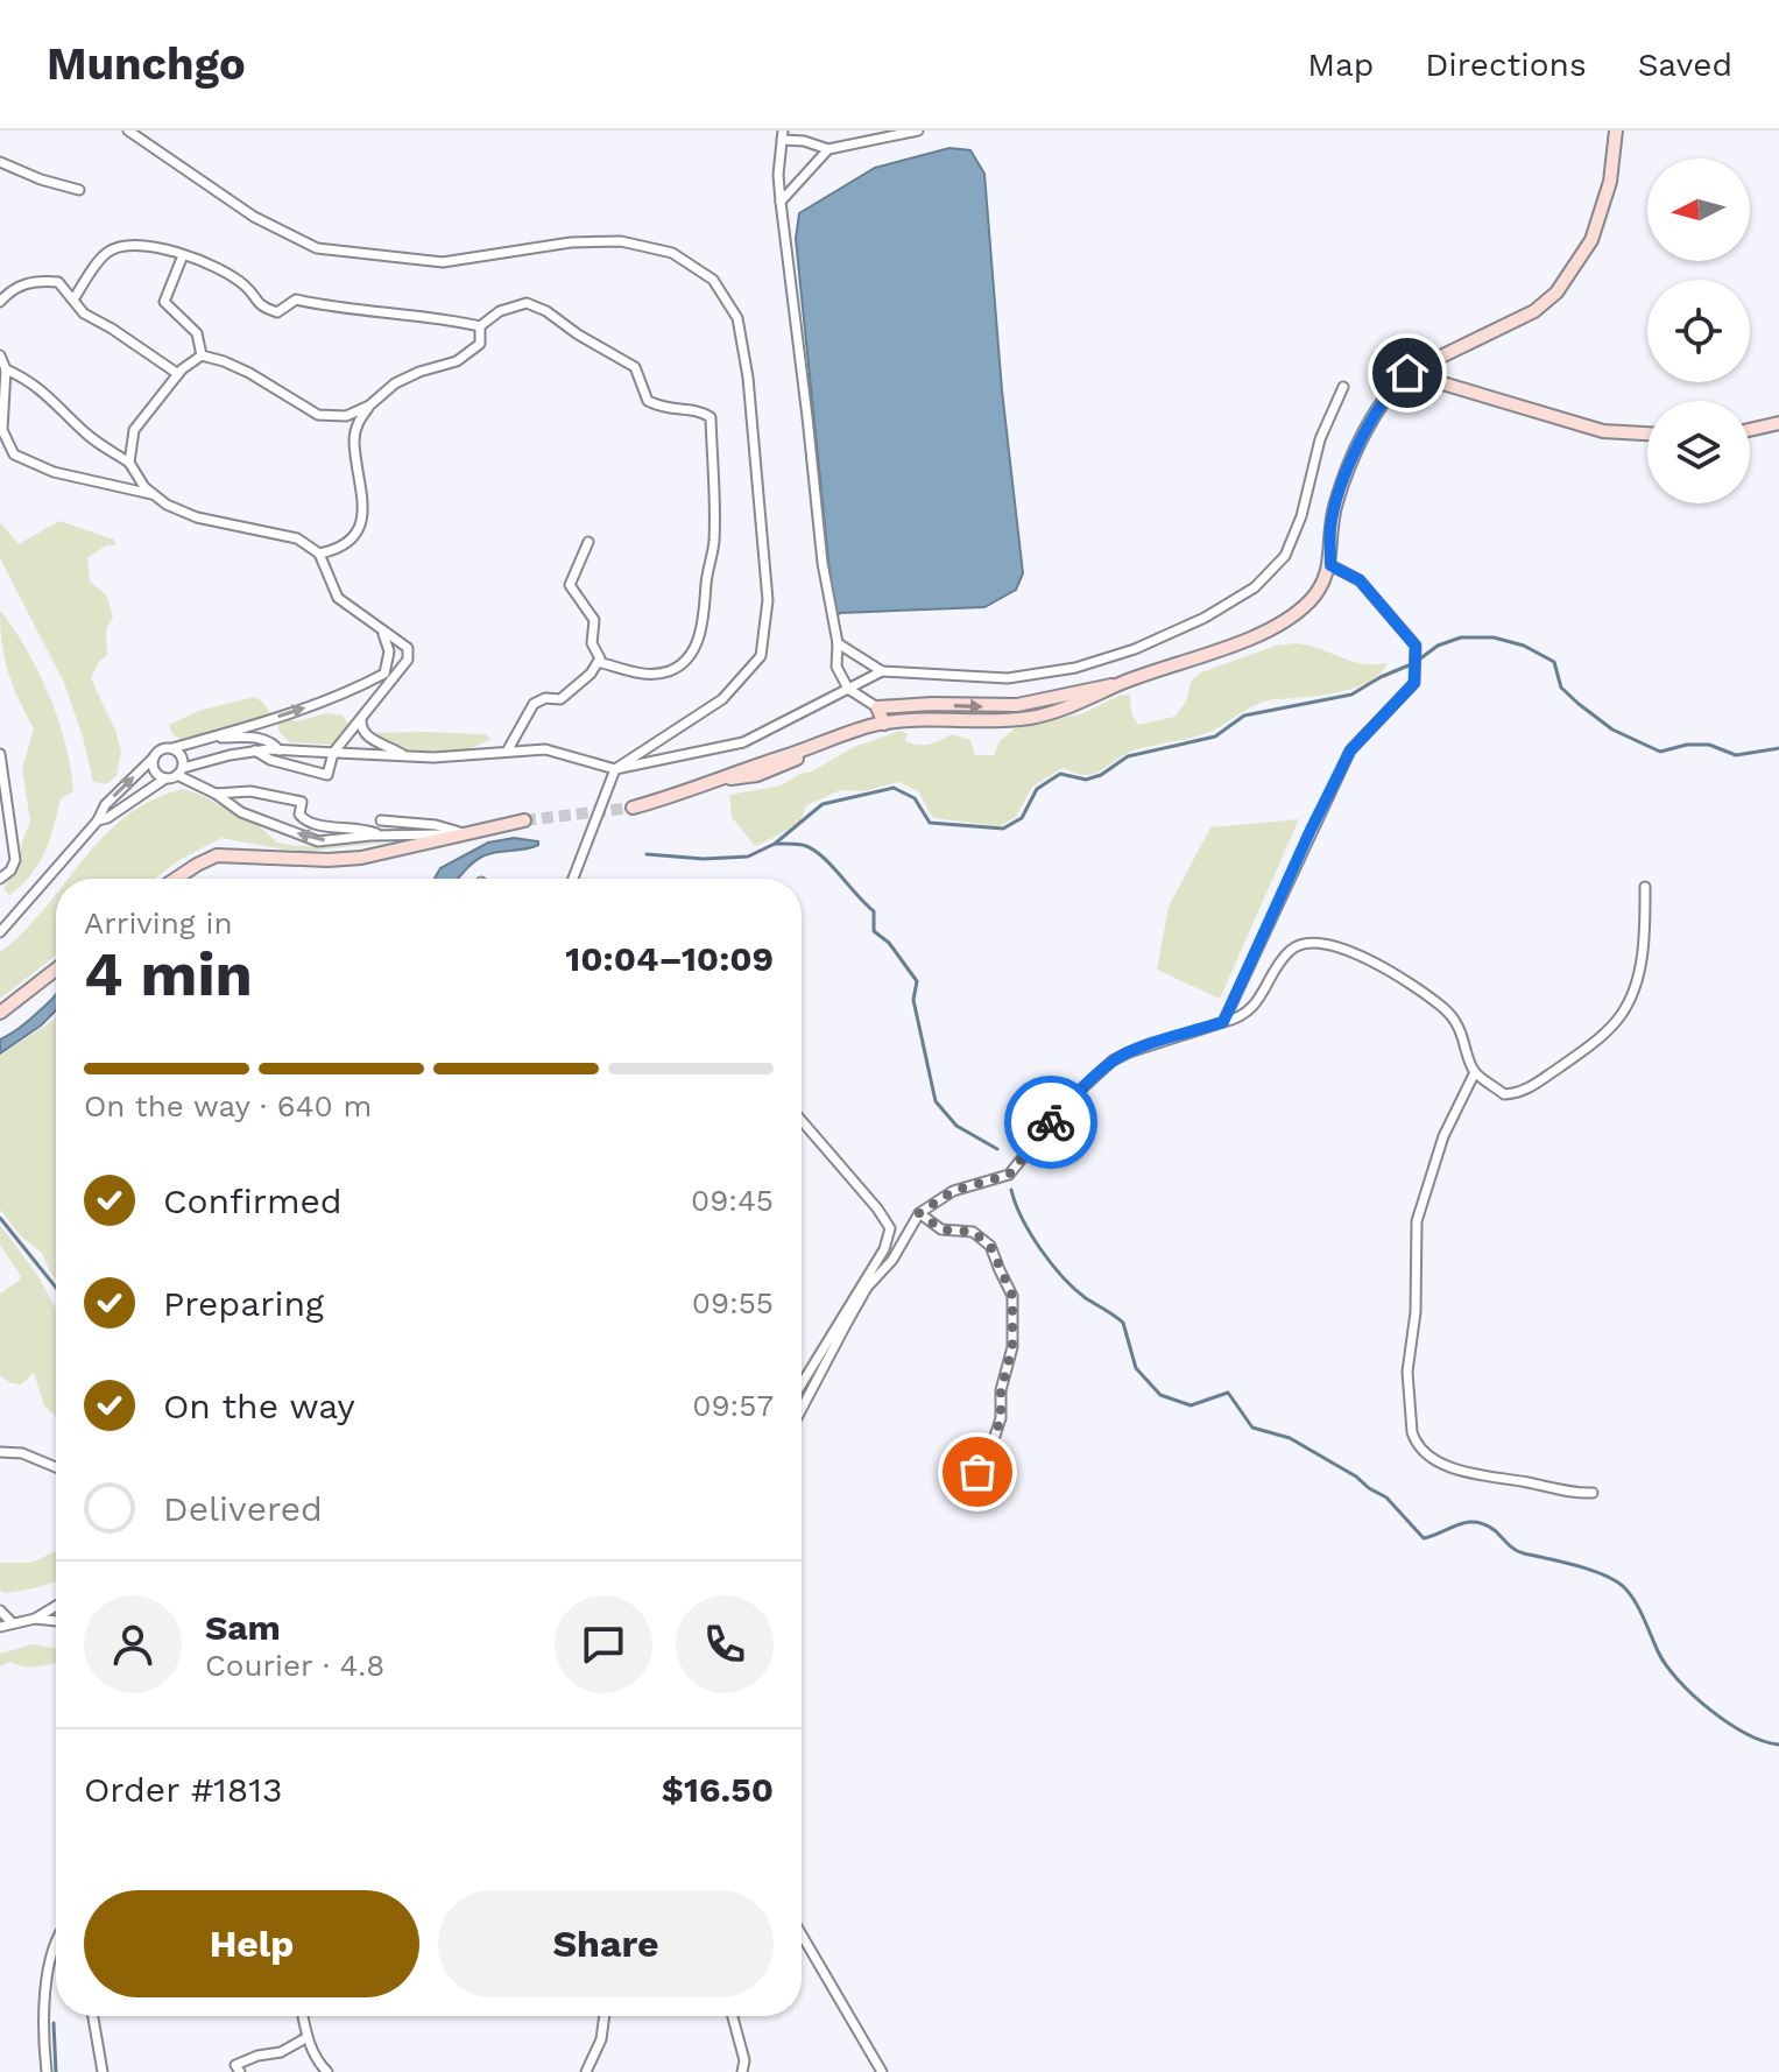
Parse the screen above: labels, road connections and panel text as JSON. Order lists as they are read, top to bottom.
{
  "north": "left",
  "page": {
    "header": "Munchgo",
    "nav": ["Map", "Directions", "Saved"],
    "heading": ["4 min", "Arriving in", "10:04–10:09"],
    "panel": [
      "Sam",
      "Courier · 4.8",
      "Order #1813",
      "$16.50"
    ],
    "bar": "On the way · 640 m",
    "list": [
      ["Confirmed", "09:45"],
      ["Preparing", "09:55"],
      ["On the way", "09:57"],
      "Delivered"
    ],
    "buttons": ["Help", "Share"]
  }
}
